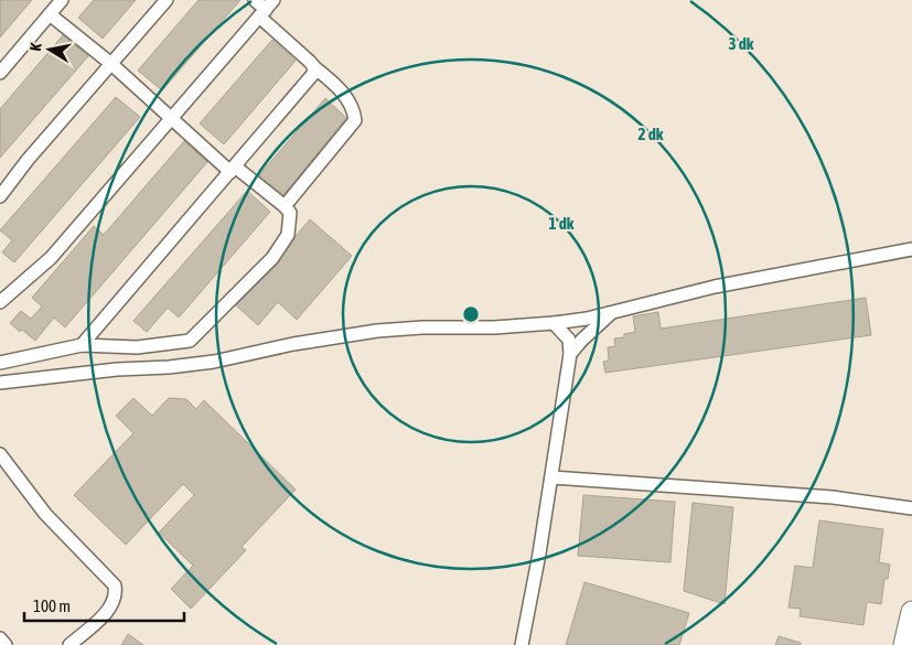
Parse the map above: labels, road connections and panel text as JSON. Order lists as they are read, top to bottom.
{
  "scale_bar": "100 m",
  "north": "left",
  "rings": ["3 dk", "2 dk", "1 dk"]
}
